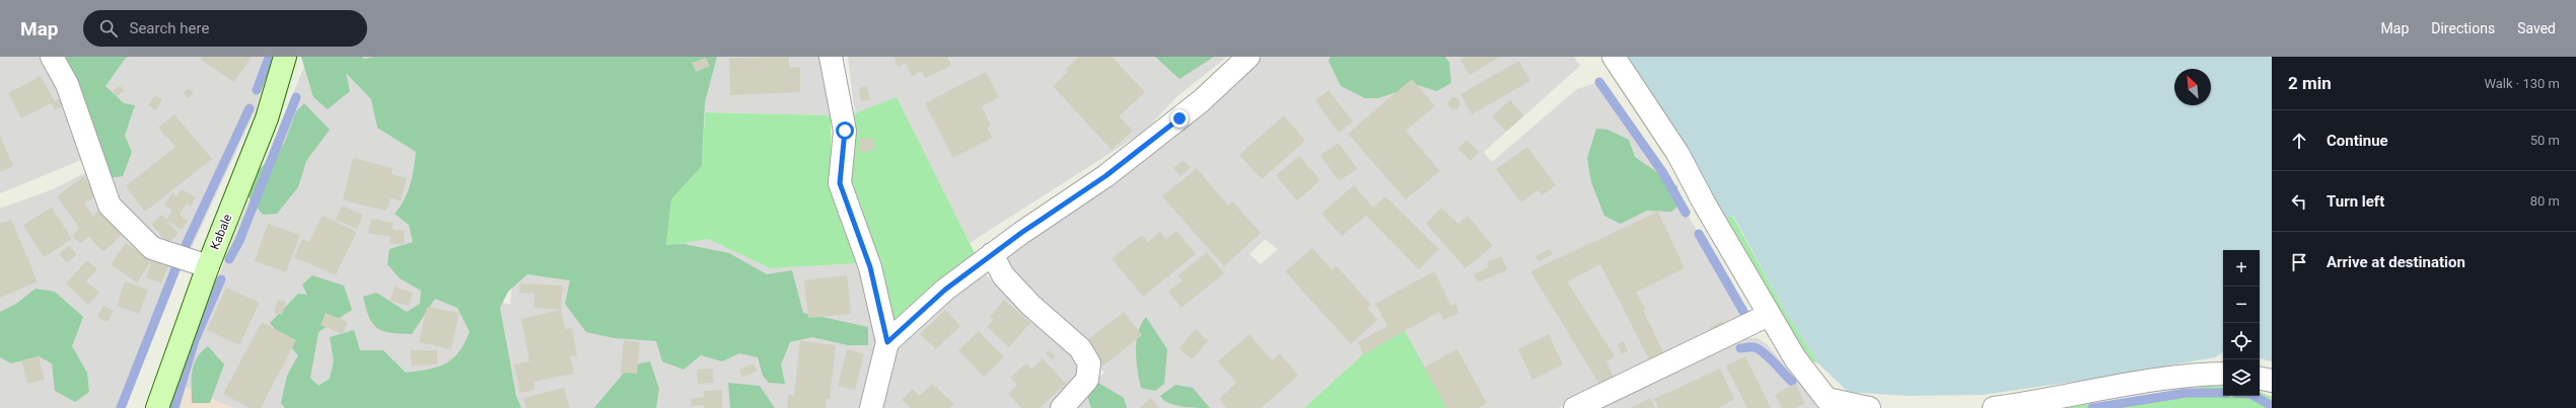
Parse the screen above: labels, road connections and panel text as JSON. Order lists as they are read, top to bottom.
{
  "streets": {
    "street": ["Kabale"]
  },
  "north": "top left",
  "page": {
    "header": "Map",
    "search": "Search here",
    "nav": ["Map", "Directions", "Saved"],
    "heading": ["2 min", "Walk · 130 m"],
    "list": [
      ["Continue", "50 m"],
      ["Turn left", "80 m"],
      "Arrive at destination"
    ],
    "map_buttons": ["+", "−"]
  }
}
